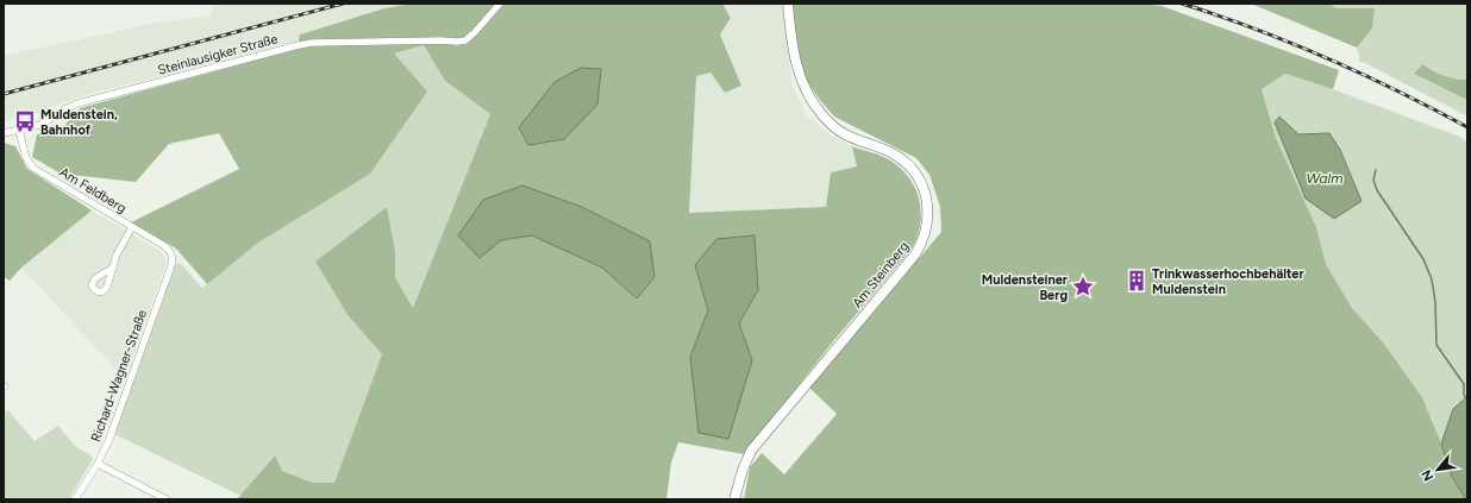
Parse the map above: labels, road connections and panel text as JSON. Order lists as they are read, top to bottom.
{
  "streets": {
    "main road": ["Am Steinberg"],
    "street": ["Steinlausigker Straße", "Am Feldberg", "Richard-Wagner-Straße"]
  },
  "crossings": [
    ["Steinlausigker Straße", "Am Feldberg"],
    ["Am Feldberg", "Richard-Wagner-Straße"]
  ],
  "water": ["Walm"],
  "places": {
    "bus stop": ["Muldenstein, Bahnhof"],
    "building": ["Trinkwasserhochbehälter Muldenstein"],
    "place": ["Muldensteiner Berg"]
  },
  "north": "bottom left"
}
